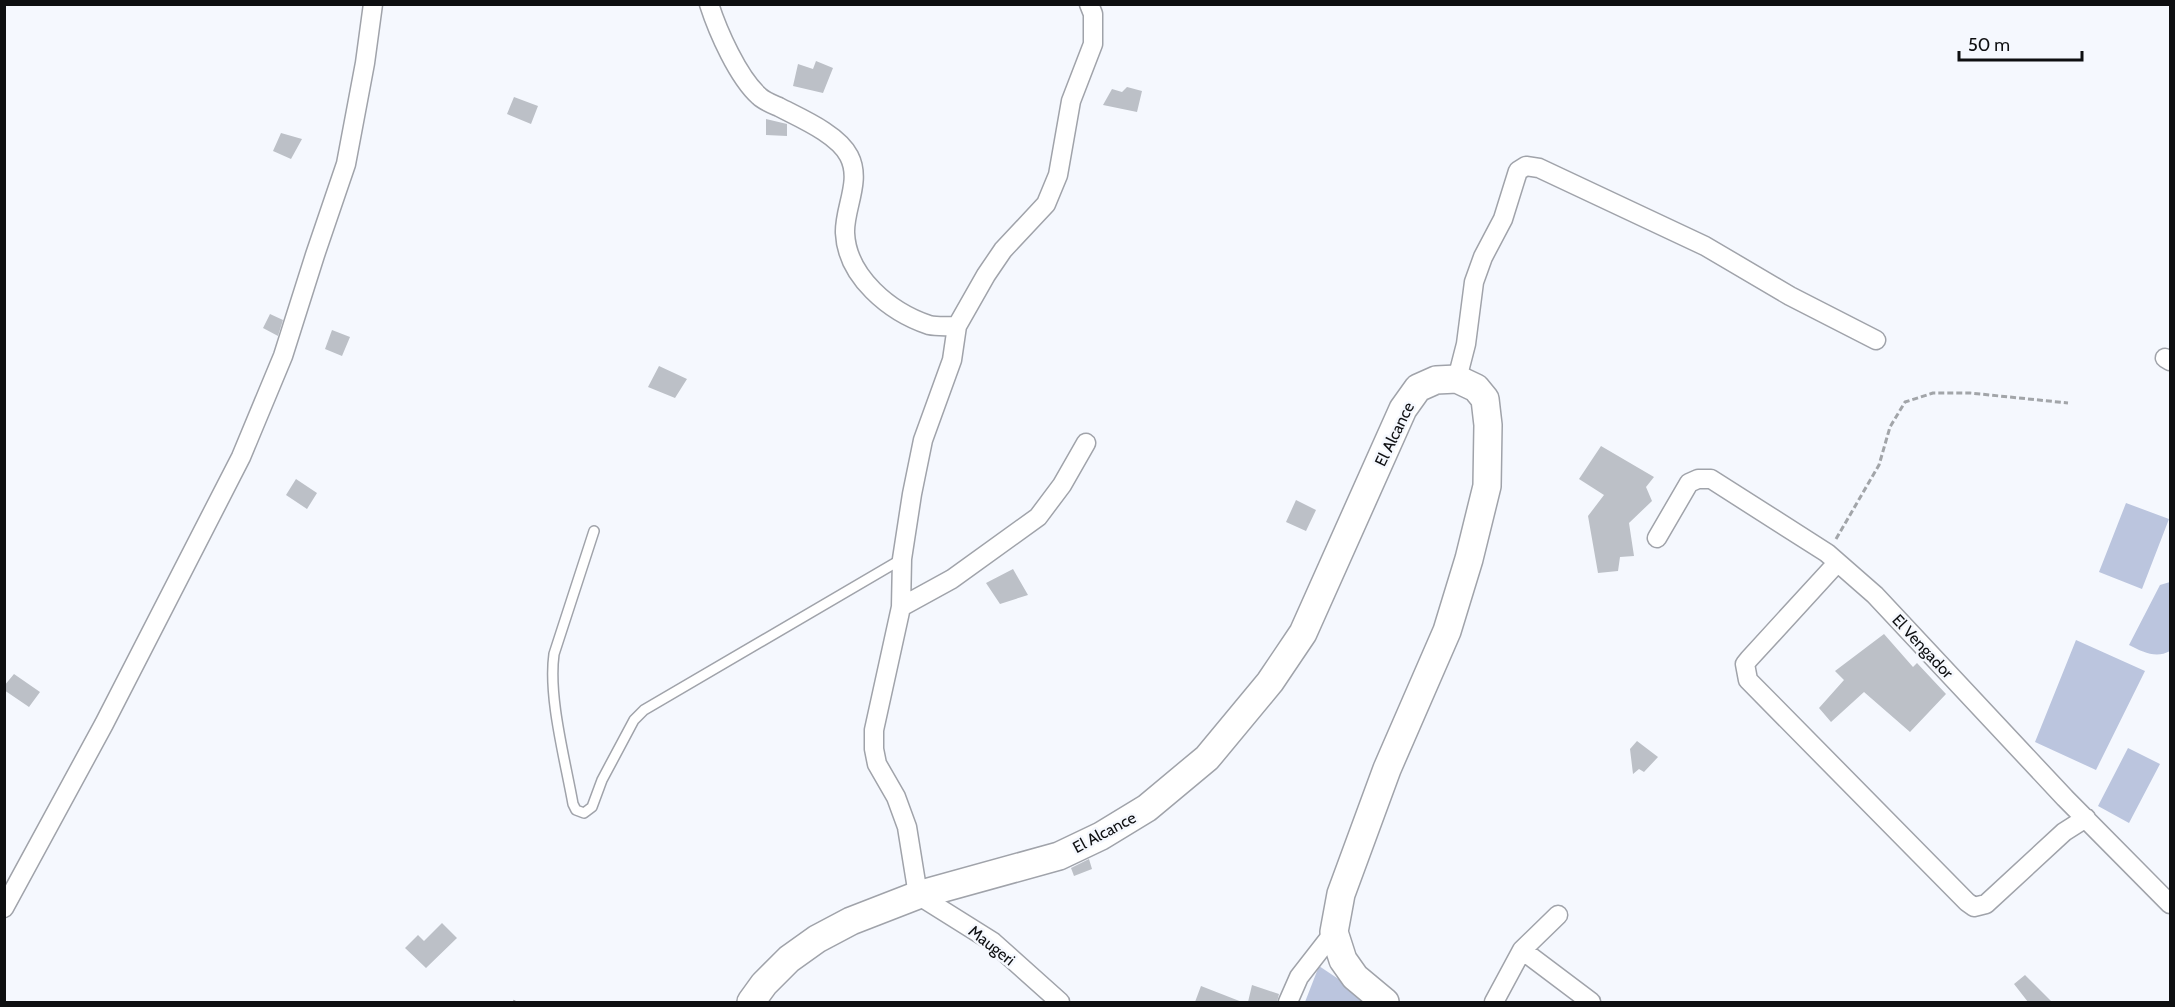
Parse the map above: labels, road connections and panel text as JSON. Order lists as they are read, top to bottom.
{
  "streets": {
    "street": ["El Alcance", "El Vengador", "Maugeri"]
  },
  "crossings": [
    ["El Alcance", "Maugeri"]
  ],
  "scale_bar": "50 m"
}
